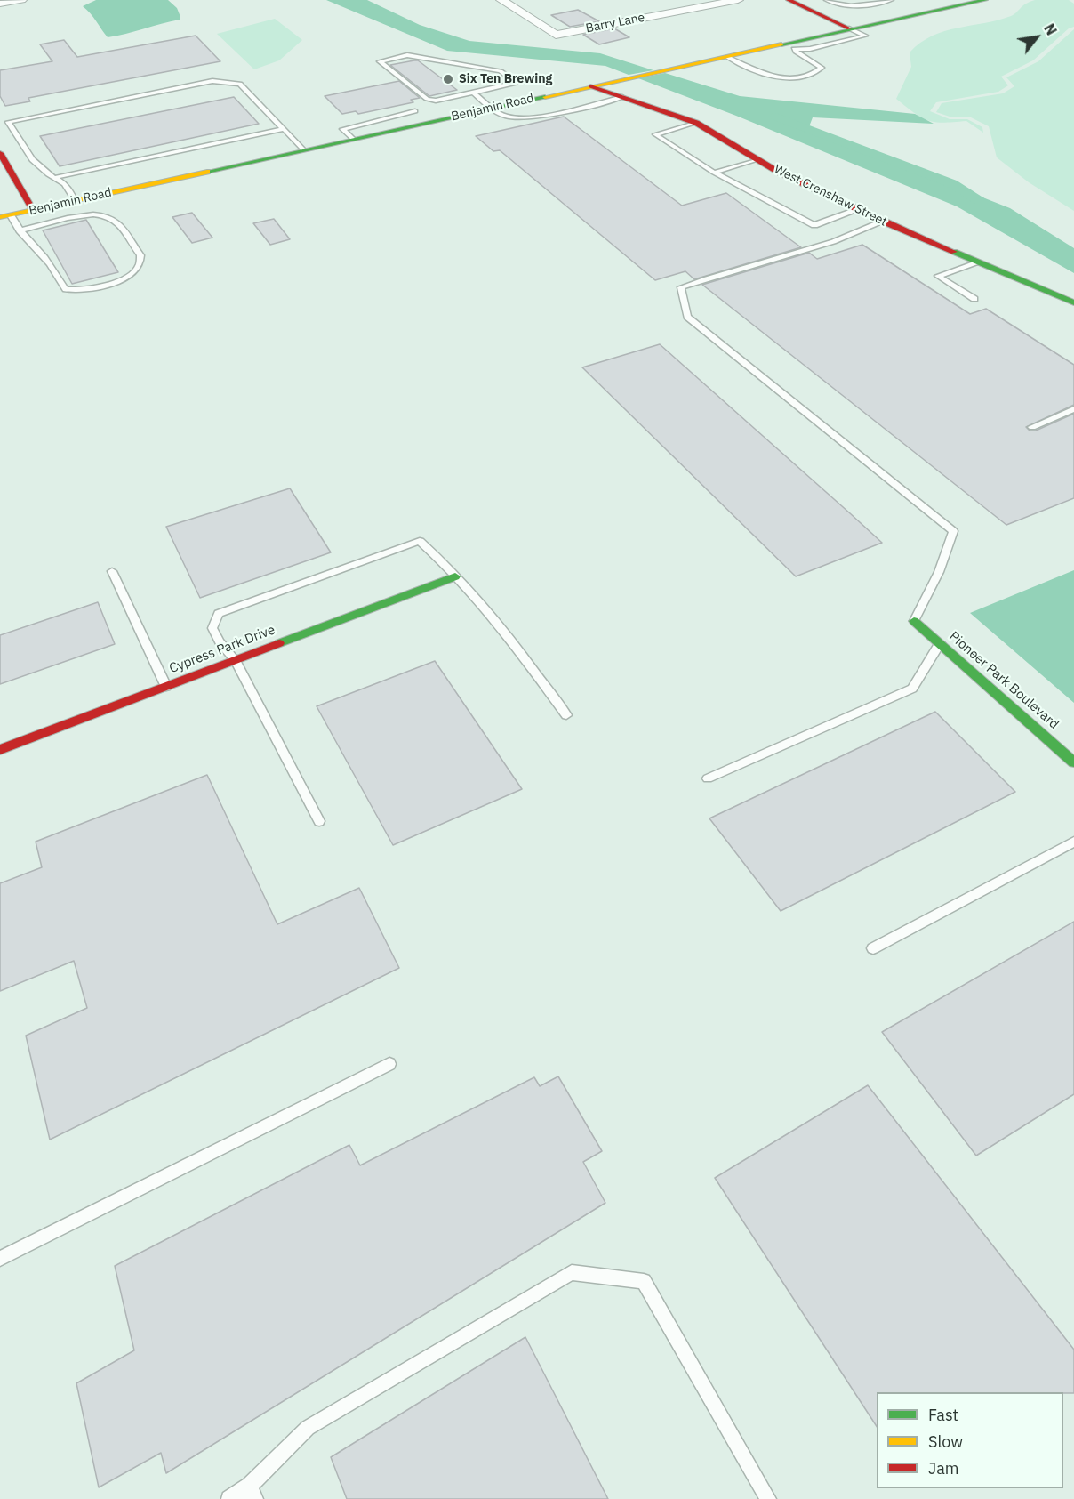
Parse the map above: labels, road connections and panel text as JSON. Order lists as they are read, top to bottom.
{
  "streets": {
    "street": [
      "Barry Lane",
      "Benjamin Road",
      "West Crenshaw Street",
      "Cypress Park Drive",
      "Pioneer Park Boulevard"
    ]
  },
  "crossings": [
    ["Benjamin Road", "West Crenshaw Street"]
  ],
  "places": ["Six Ten Brewing"],
  "legend": ["Fast", "Slow", "Jam"],
  "north": "top right"
}
